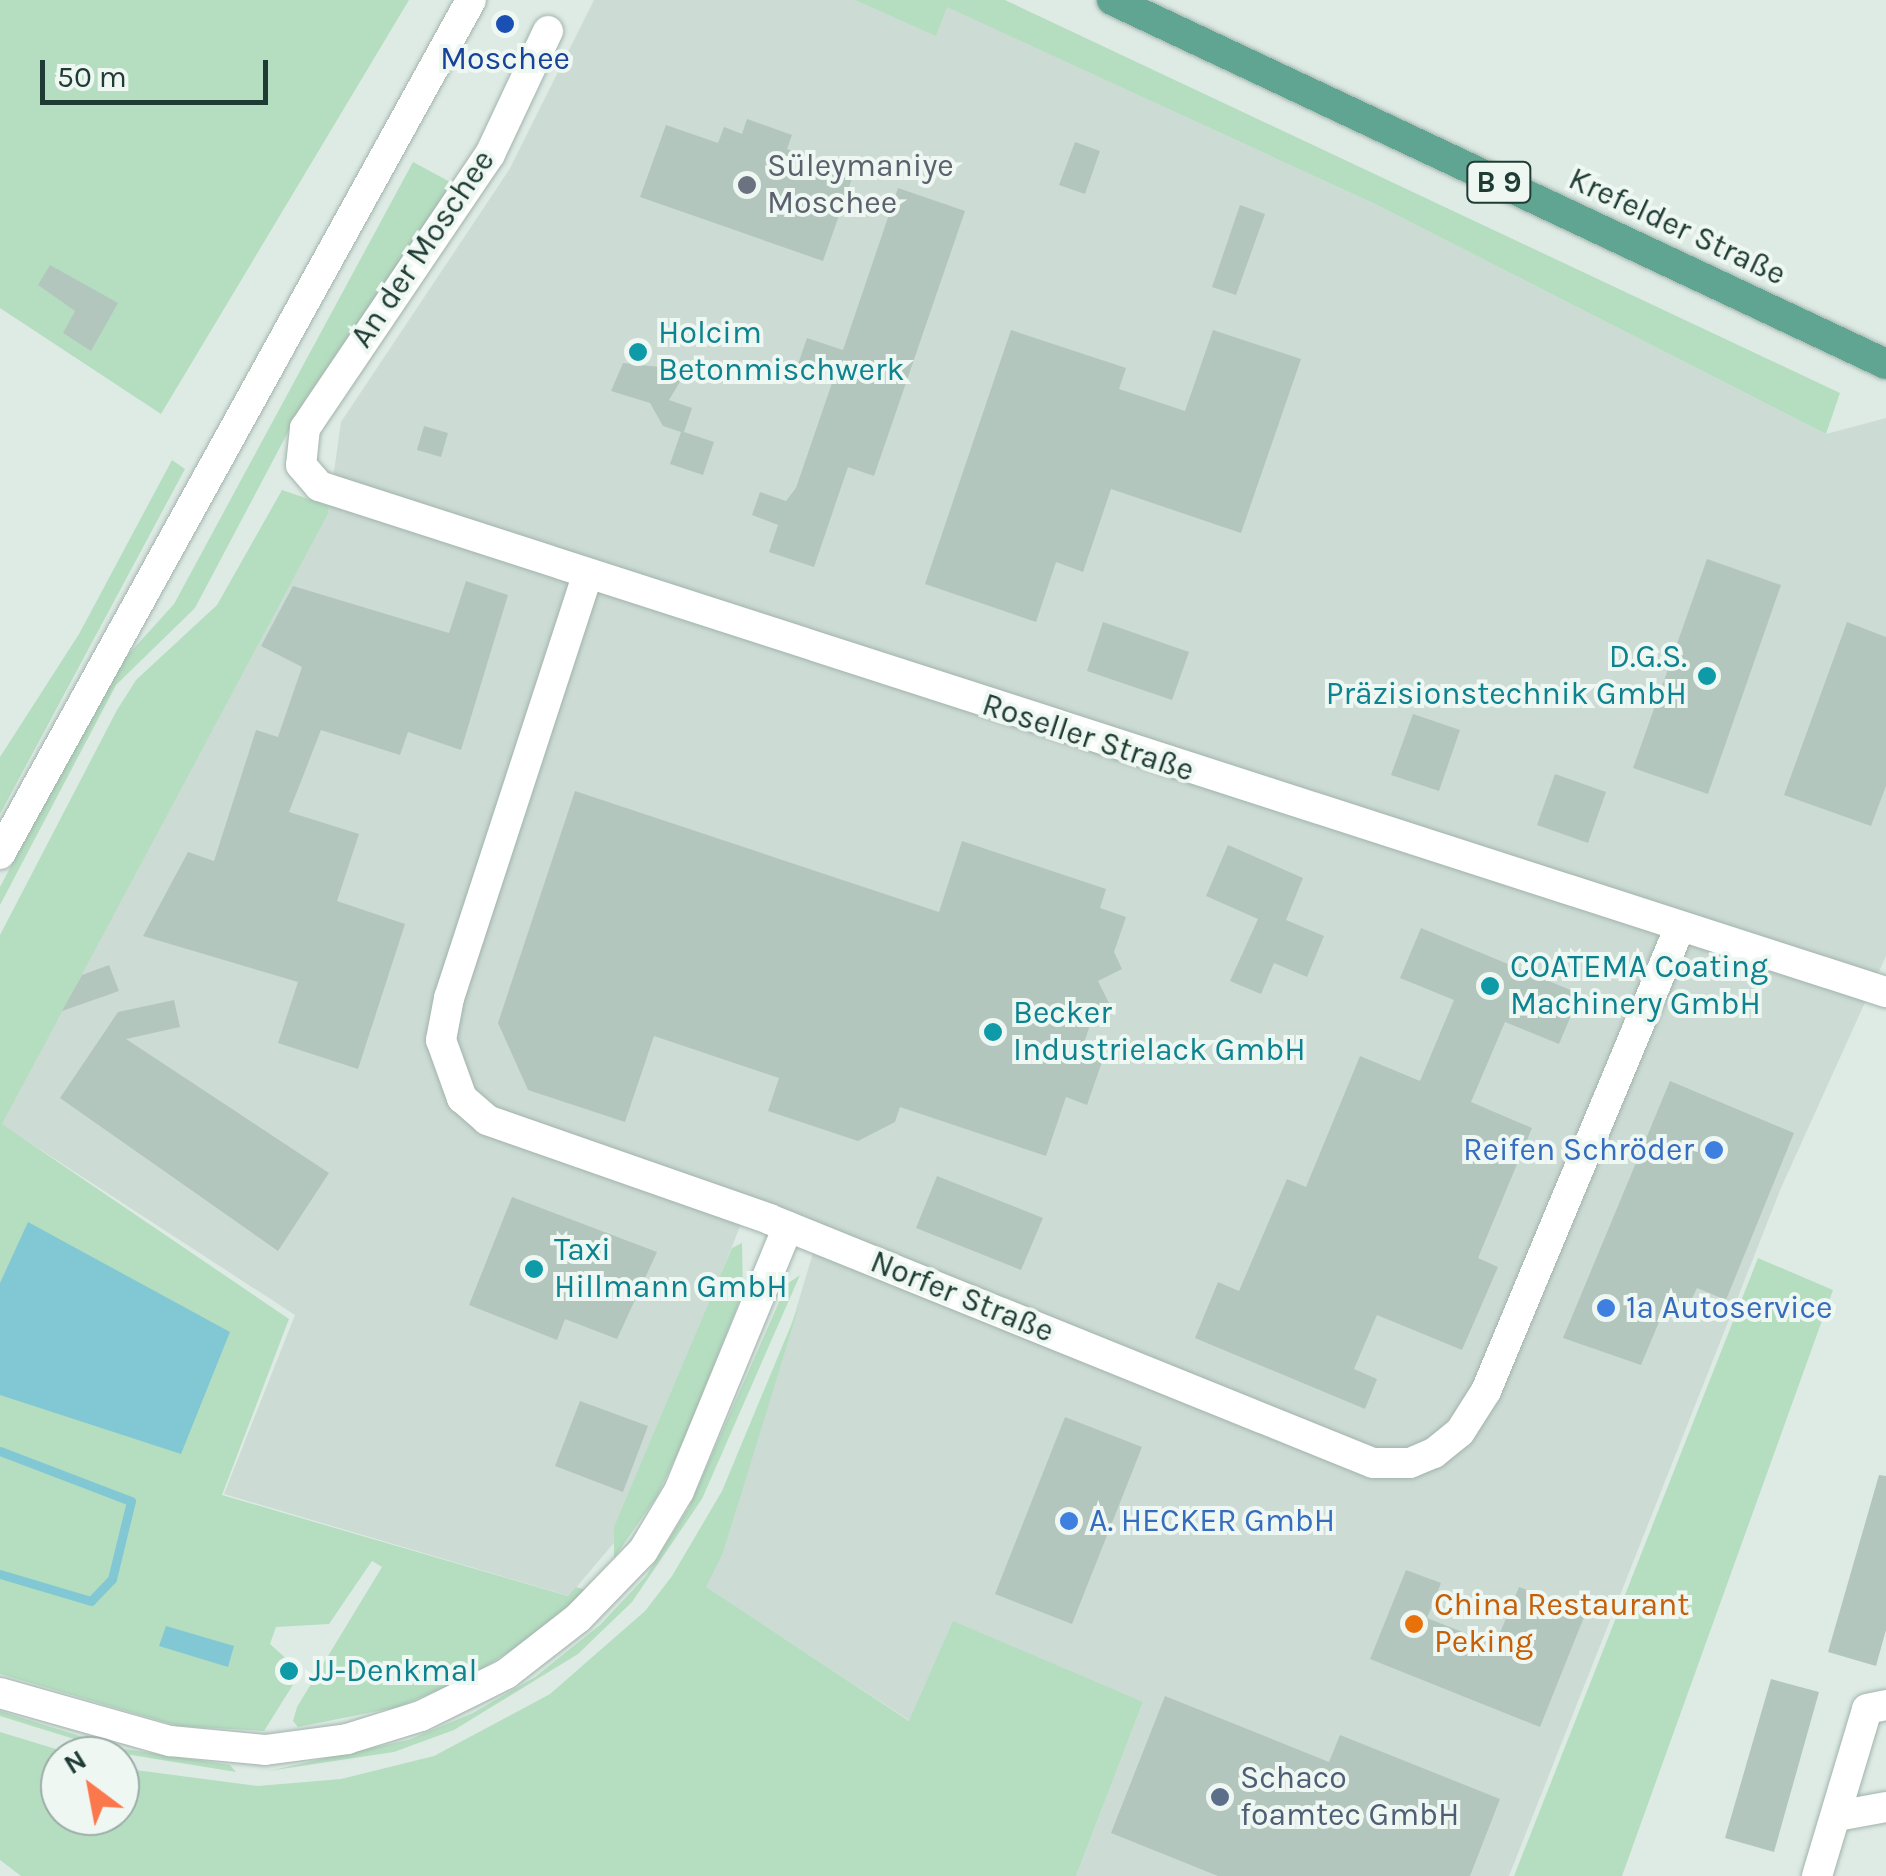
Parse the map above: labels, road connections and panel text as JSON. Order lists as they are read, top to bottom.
{
  "streets": {
    "main road": ["B 9", "Krefelder Straße"],
    "street": ["An der Moschee", "Roseller Straße", "Norfer Straße"]
  },
  "crossings": [
    ["An der Moschee", "Roseller Straße"],
    ["Roseller Straße", "Norfer Straße"]
  ],
  "places": [
    "Moschee",
    "Süleymaniye Moschee",
    "Holcim Betonmischwerk",
    "D.G.S. Präzisionstechnik GmbH",
    "COATEMA Coating Machinery GmbH",
    "Becker Industrielack GmbH",
    "Reifen Schröder",
    "Taxi Hillmann GmbH",
    "1a Autoservice",
    "A. HECKER GmbH",
    "China Restaurant Peking",
    "JJ-Denkmal",
    "Schaco foamtec GmbH"
  ],
  "scale_bar": "50 m",
  "north": "top left"
}
